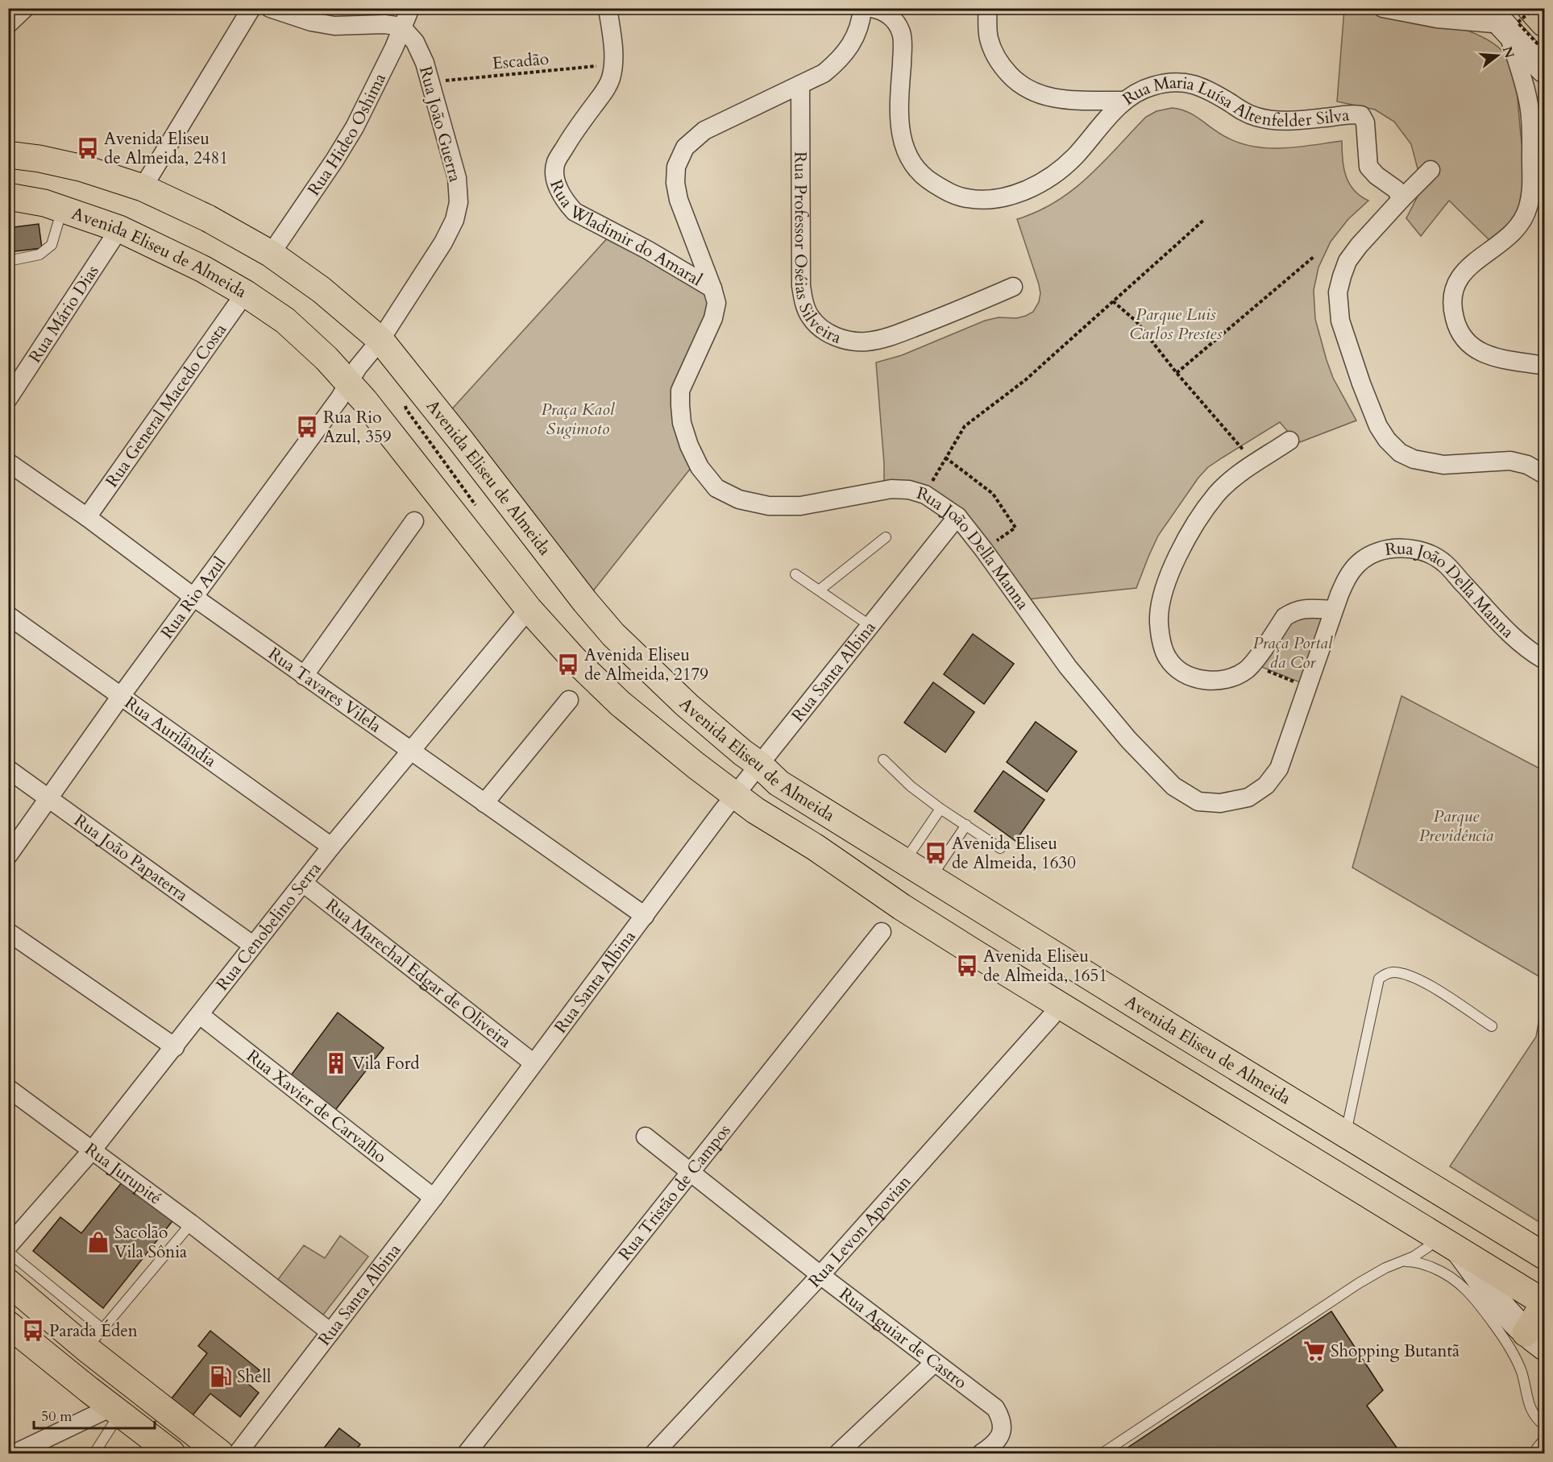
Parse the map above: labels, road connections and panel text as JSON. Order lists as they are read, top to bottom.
{
  "streets": {
    "main road": ["Avenida Eliseu de Almeida"],
    "street": [
      "Rua Maria Luísa Altenfelder Silva",
      "Rua João Guerra",
      "Rua Hideo Oshima",
      "Rua Wladimir do Amaral",
      "Rua Professor Oséias Silveira",
      "Rua Mário Dias",
      "Rua General Macedo Costa",
      "Rua João Della Manna",
      "Rua Rio Azul",
      "Rua Santa Albina",
      "Rua Tavares Vilela",
      "Rua Aurilândia",
      "Rua João Papaterra",
      "Rua Cenobelino Serra",
      "Rua Marechal Edgar de Oliveira",
      "Rua Xavier de Carvalho",
      "Rua Jurupité",
      "Rua Tristão de Campos",
      "Rua Levon Apovian",
      "Rua Aguiar de Castro"
    ],
    "path": ["Escadão"]
  },
  "crossings": [
    ["Escadão", "Rua João Guerra"],
    ["Escadão", "Rua Wladimir do Amaral"],
    ["Rua João Guerra", "Rua Hideo Oshima"],
    ["Rua João Guerra", "Avenida Eliseu de Almeida"],
    ["Rua João Guerra", "Rua Rio Azul"],
    ["Rua Hideo Oshima", "Avenida Eliseu de Almeida"],
    ["Rua Wladimir do Amaral", "Rua João Della Manna"],
    ["Rua Professor Oséias Silveira", "Rua João Della Manna"],
    ["Avenida Eliseu de Almeida", "Rua Mário Dias"],
    ["Avenida Eliseu de Almeida", "Rua General Macedo Costa"],
    ["Avenida Eliseu de Almeida", "Rua Rio Azul"],
    ["Avenida Eliseu de Almeida", "Rua Santa Albina"],
    ["Avenida Eliseu de Almeida", "Rua Cenobelino Serra"],
    ["Avenida Eliseu de Almeida", "Rua Levon Apovian"],
    ["Rua General Macedo Costa", "Rua Tavares Vilela"],
    ["Rua João Della Manna", "Rua Santa Albina"],
    ["Rua Rio Azul", "Rua Tavares Vilela"],
    ["Rua Rio Azul", "Rua Aurilândia"],
    ["Rua Rio Azul", "Rua João Papaterra"],
    ["Rua Santa Albina", "Rua Tavares Vilela"],
    ["Rua Santa Albina", "Rua Marechal Edgar de Oliveira"],
    ["Rua Santa Albina", "Rua Xavier de Carvalho"],
    ["Rua Santa Albina", "Rua Jurupité"],
    ["Rua Tavares Vilela", "Rua Cenobelino Serra"],
    ["Rua Aurilândia", "Rua Cenobelino Serra"],
    ["Rua João Papaterra", "Rua Cenobelino Serra"],
    ["Rua Cenobelino Serra", "Rua Marechal Edgar de Oliveira"],
    ["Rua Cenobelino Serra", "Rua Xavier de Carvalho"],
    ["Rua Cenobelino Serra", "Rua Jurupité"],
    ["Rua Tristão de Campos", "Rua Aguiar de Castro"],
    ["Rua Levon Apovian", "Rua Aguiar de Castro"]
  ],
  "parks": [
    "Parque Luis Carlos Prestes",
    "Praça Kaol Sugimoto",
    "Praça Portal da Cor",
    "Parque Previdência"
  ],
  "places": {
    "bus stop": [
      "Avenida Eliseu de Almeida, 2481",
      "Rua Rio Azul, 359",
      "Avenida Eliseu de Almeida, 2179",
      "Avenida Eliseu de Almeida, 1630",
      "Avenida Eliseu de Almeida, 1651",
      "Parada Éden"
    ],
    "building": ["Vila Ford"],
    "shop": ["Sacolão Vila Sônia"],
    "supermarket": ["Shopping Butantã"],
    "fuel station": ["Shell"]
  },
  "scale_bar": "50 m",
  "north": "right"
}
